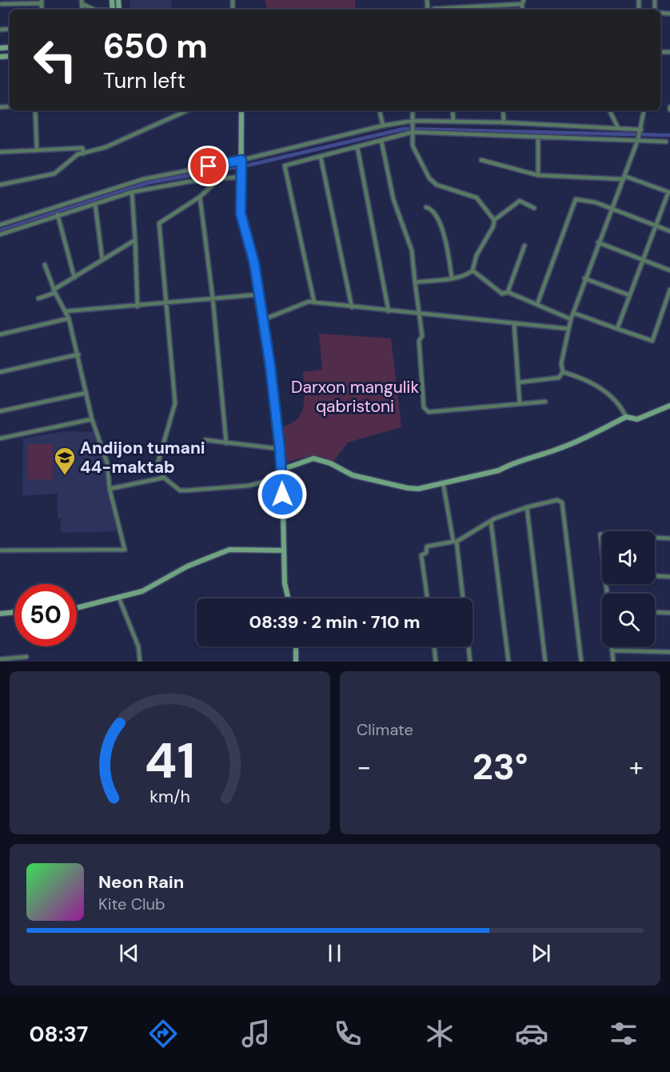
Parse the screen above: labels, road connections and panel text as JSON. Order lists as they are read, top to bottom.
{
  "parks": ["Darxon mangulik qabristoni"],
  "places": {
    "school or university": ["Andijon tumani 44-maktab"]
  },
  "page": {
    "turn": ["650 m", "Turn left"],
    "limit": "50",
    "trip": "08:39 · 2 min · 710 m",
    "tile": "Climate",
    "heat": ["−", "23°", "+"],
    "song": ["Neon Rain", "Kite Club"],
    "tabs": "08:37",
    "gauge": ["41", "km/h"]
  }
}
